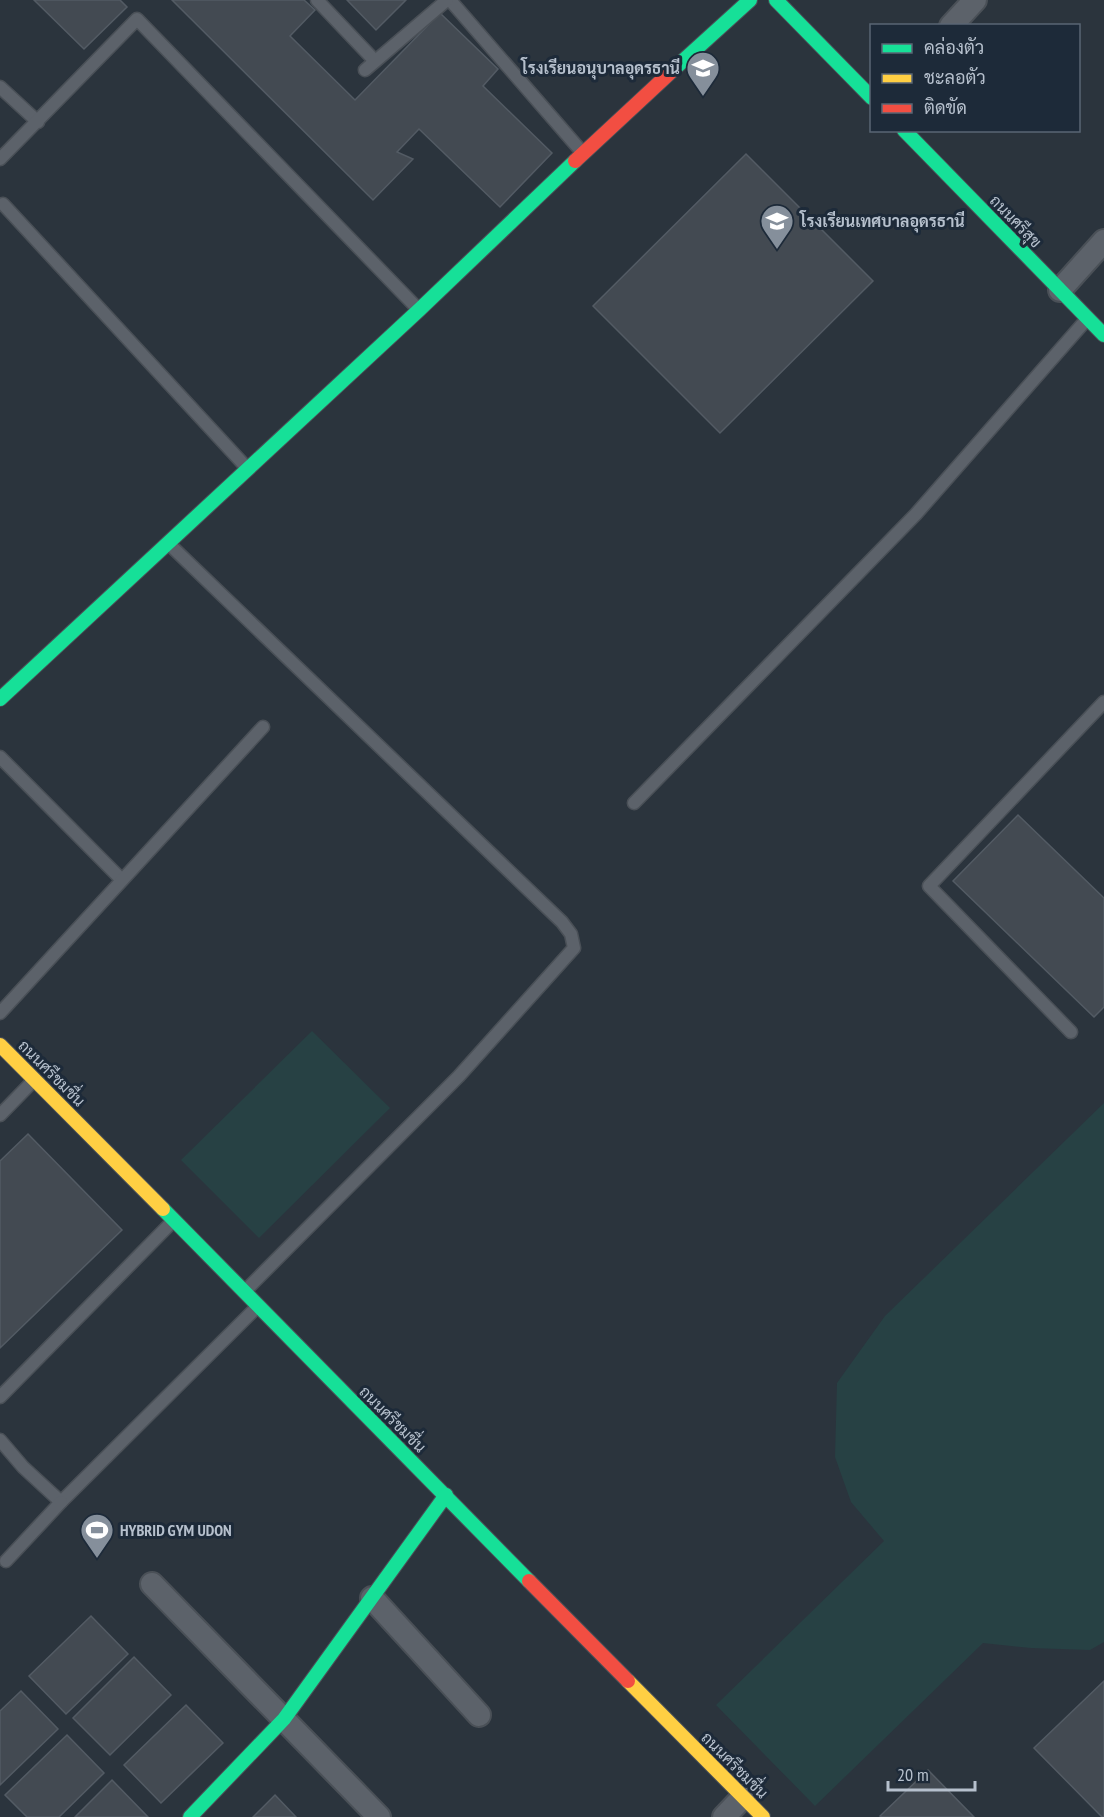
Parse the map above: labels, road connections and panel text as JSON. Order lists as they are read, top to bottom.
{
  "streets": {
    "street": ["ถนนศรีสุข", "ถนนศรีชมชื่น"]
  },
  "places": {
    "school or university": ["โรงเรียนอนุบาลอุดรธานี", "โรงเรียนเทศบาลอุดรธานี"],
    "sports": ["HYBRID GYM UDON"]
  },
  "legend": ["คล่องตัว", "ชะลอตัว", "ติดขัด"],
  "scale_bar": "20 m"
}
